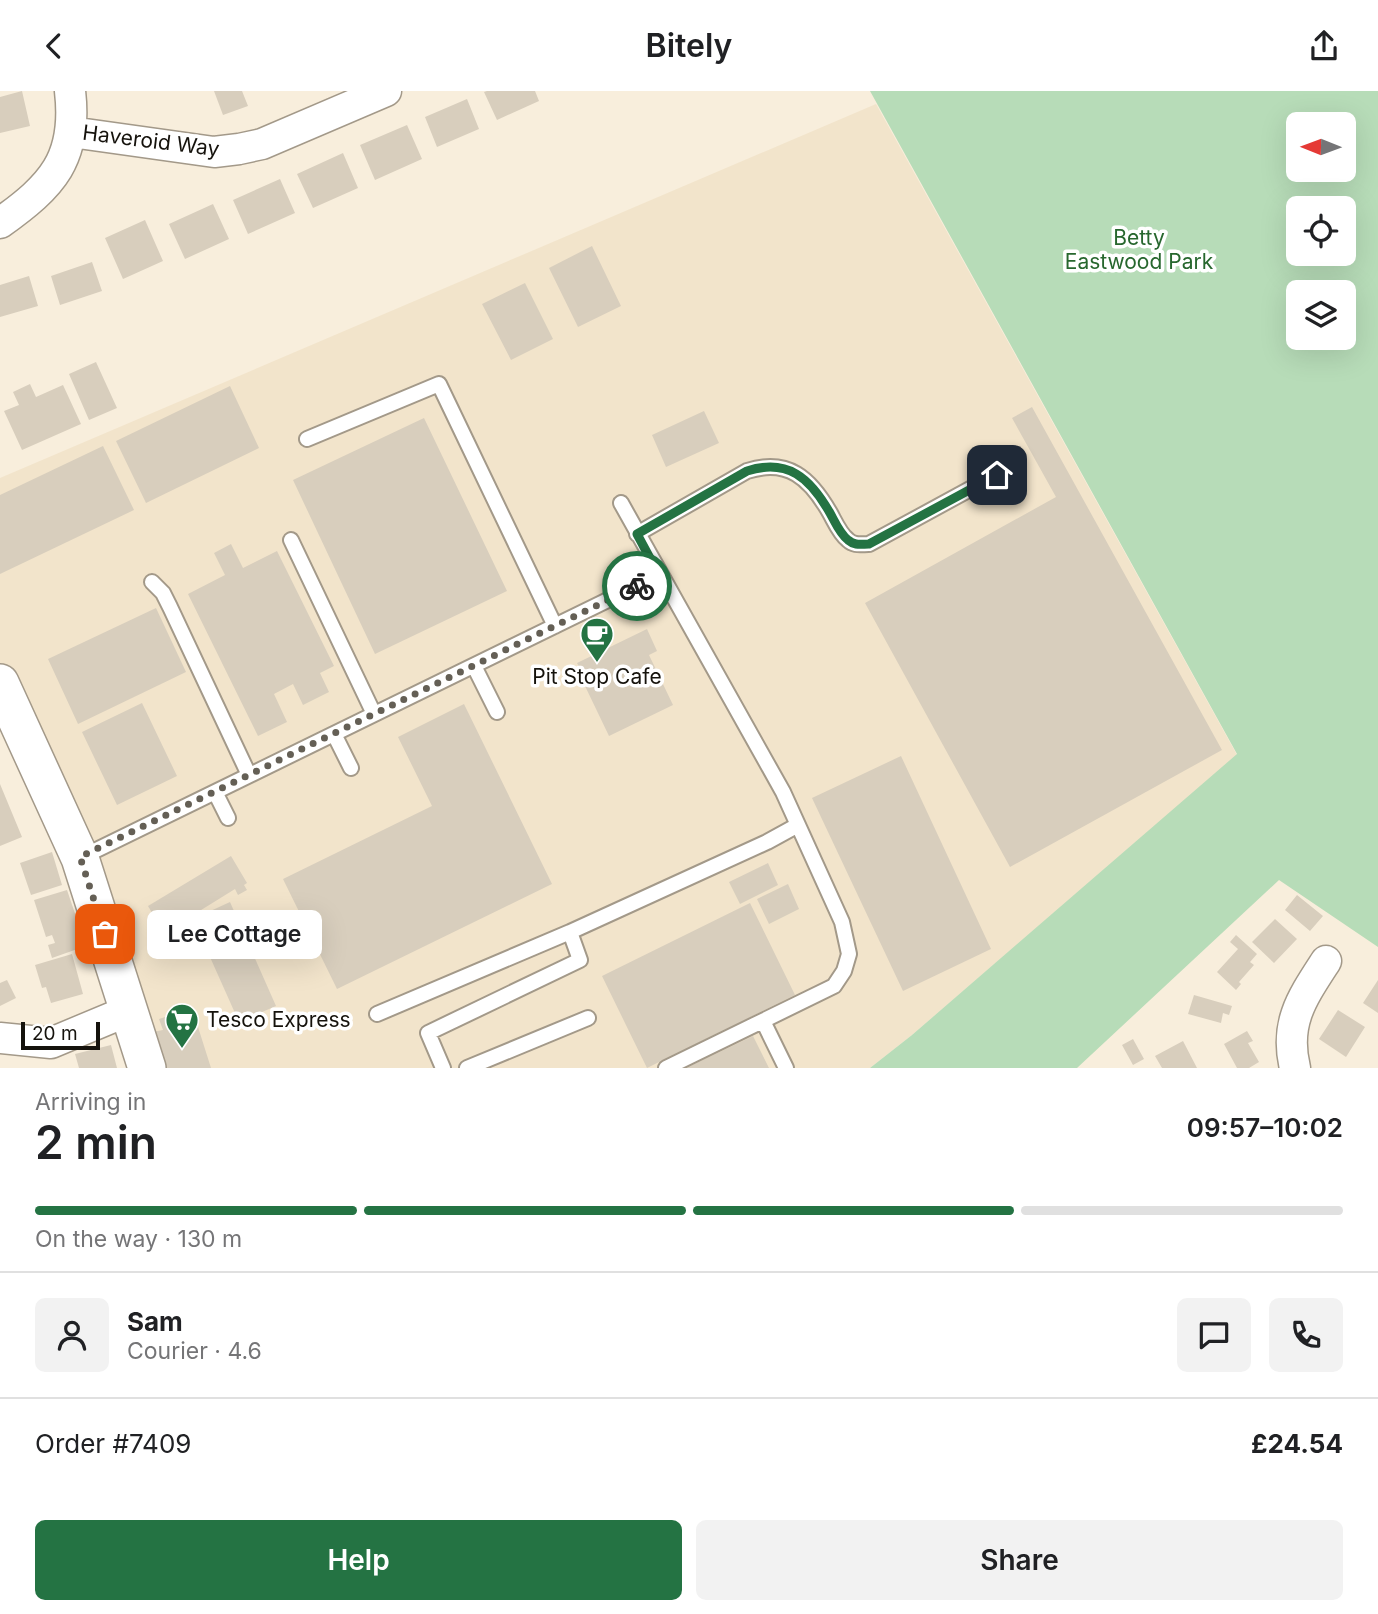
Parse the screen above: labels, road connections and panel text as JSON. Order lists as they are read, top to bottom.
{
  "streets": {
    "street": ["Haveroid Way"]
  },
  "parks": ["Betty Eastwood Park"],
  "places": {
    "cafe": ["Pit Stop Cafe"],
    "other": ["Lee Cottage"],
    "supermarket": ["Tesco Express"]
  },
  "scale_bar": "20 m",
  "north": "left",
  "page": {
    "header": "Bitely",
    "bubble": "Lee Cottage",
    "scale": "20 m",
    "heading": ["2 min", "Arriving in", "09:57–10:02"],
    "panel": [
      "Sam",
      "Courier · 4.6",
      "Order #7409",
      "£24.54"
    ],
    "bar": "On the way · 130 m",
    "buttons": ["Help", "Share"]
  }
}
